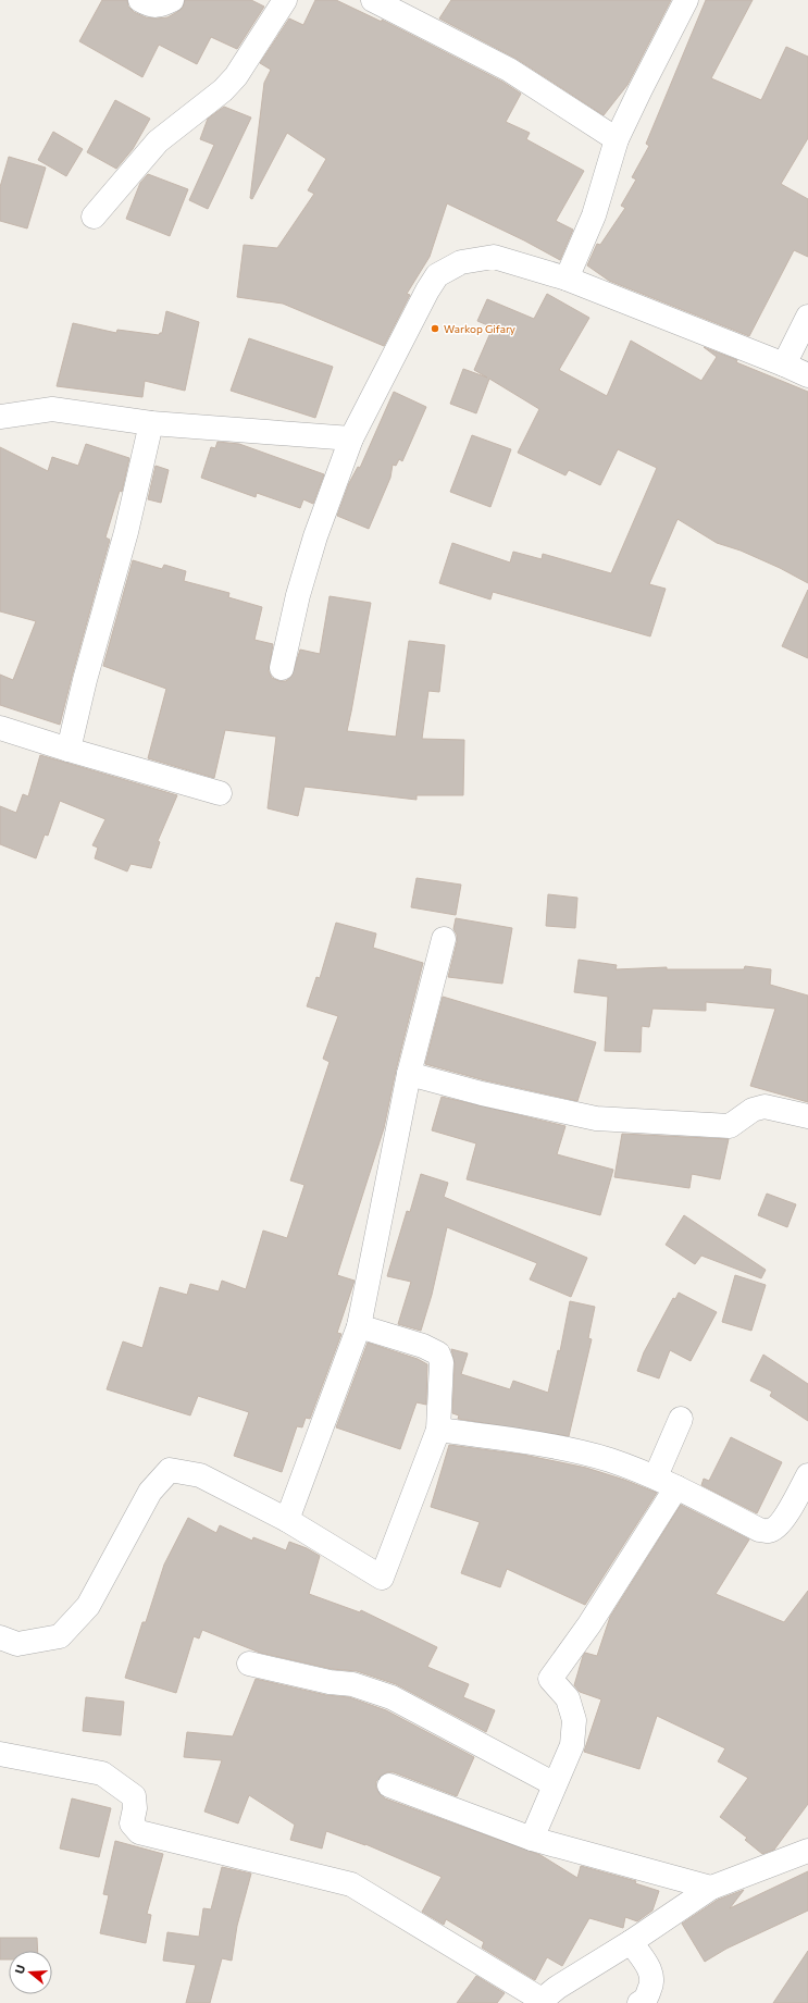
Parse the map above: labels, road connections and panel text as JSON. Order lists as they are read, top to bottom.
{
  "places": ["Warkop Gifary"],
  "north": "left"
}
